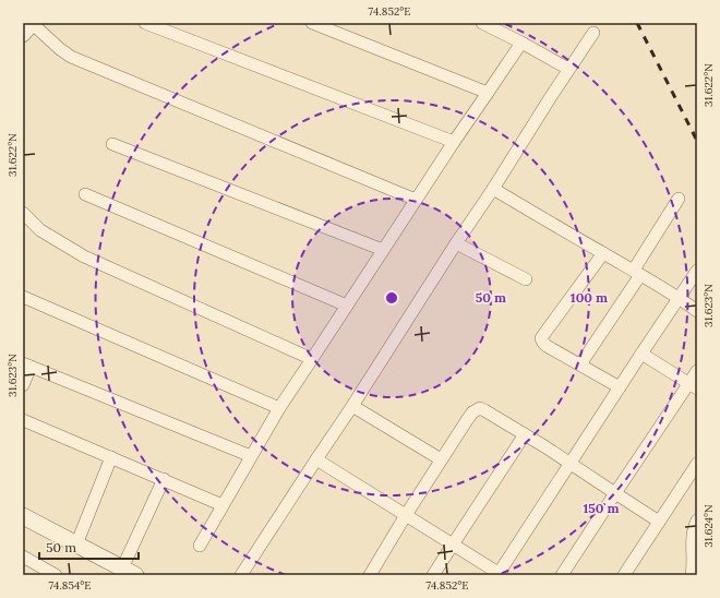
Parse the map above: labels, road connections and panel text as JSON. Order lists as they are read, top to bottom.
{
  "scale_bar": "50 m",
  "coordinates": [
    "74.852°E",
    "31.622°N",
    "31.623°N",
    "31.624°N",
    "74.854°E"
  ],
  "rings": ["50 m", "100 m", "150 m"]
}
